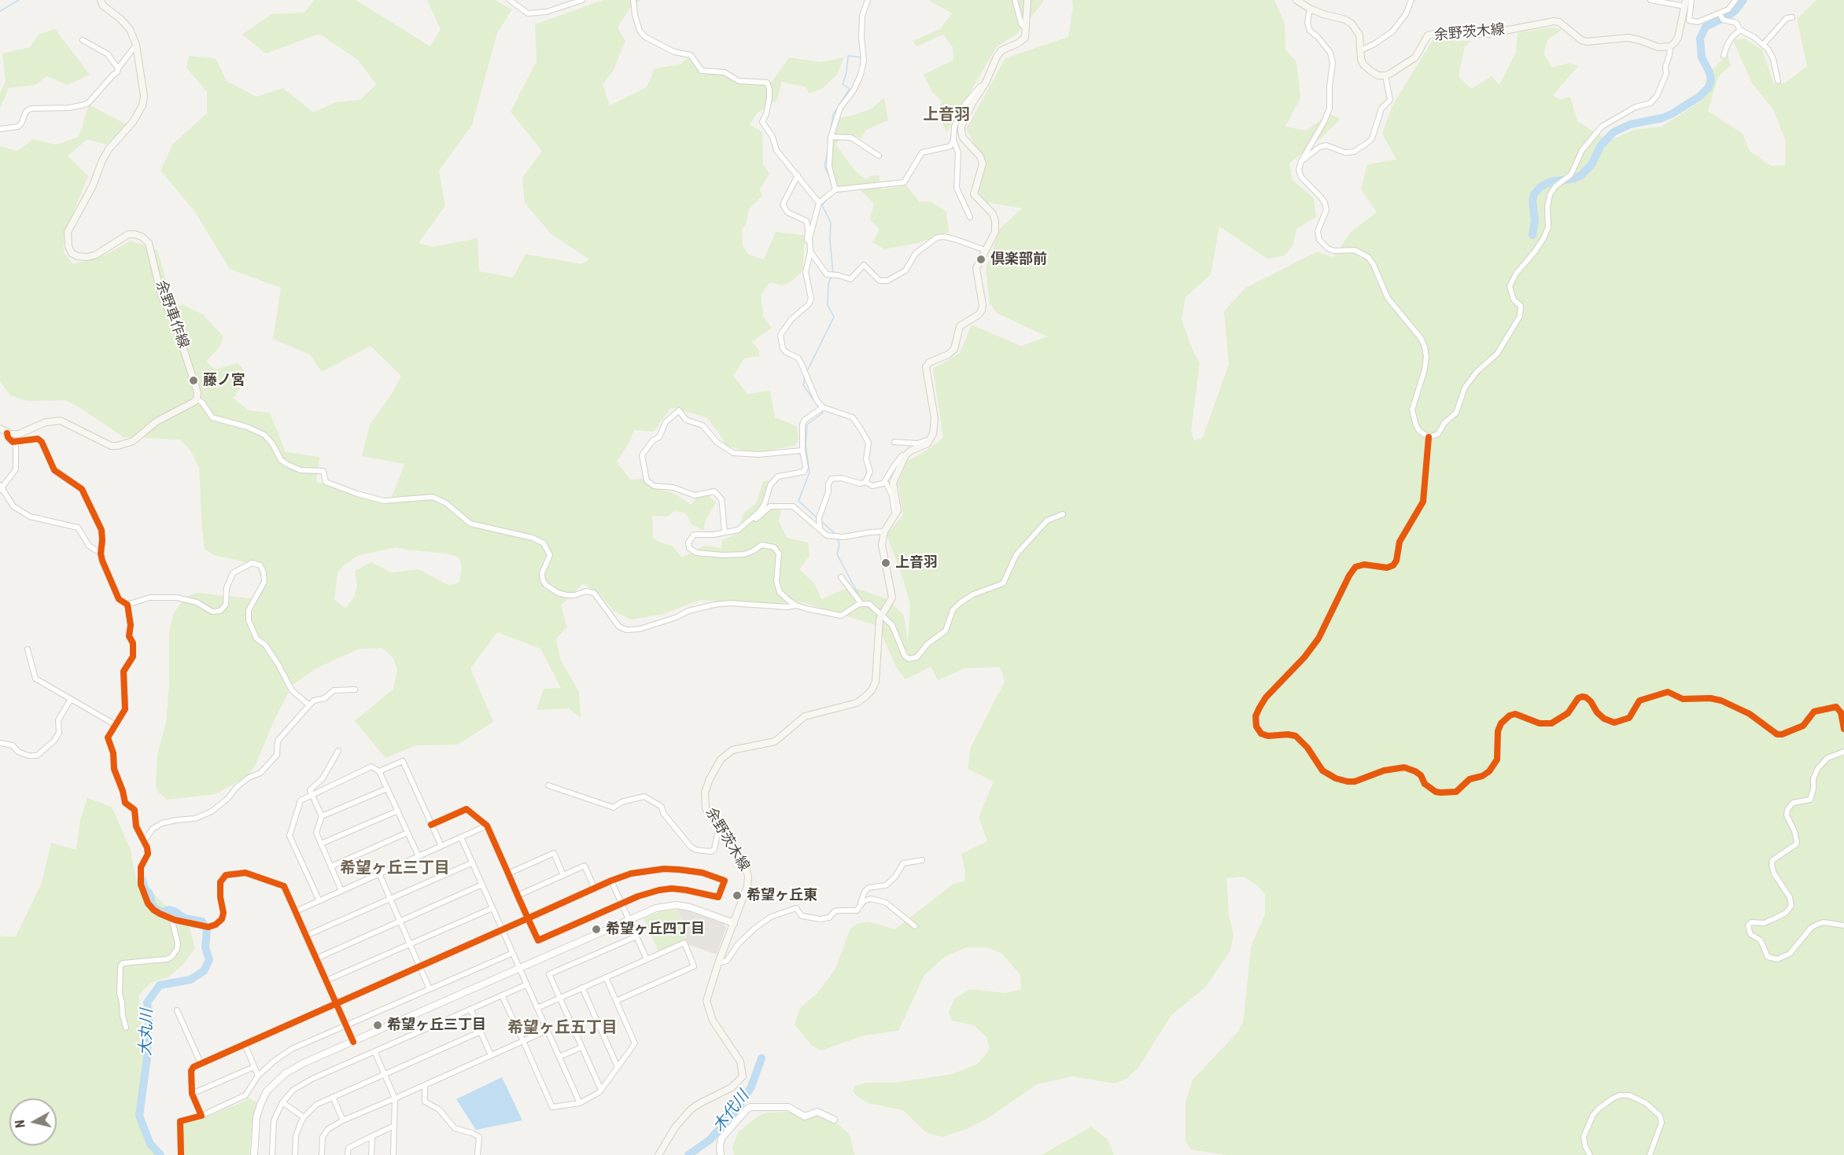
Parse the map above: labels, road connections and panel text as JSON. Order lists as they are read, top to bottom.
{
  "streets": {
    "main road": ["余野茨木線", "余野車作線"]
  },
  "districts": ["上音羽", "希望ヶ丘三丁目", "希望ヶ丘五丁目"],
  "water": ["大丸川", "木代川"],
  "places": [
    "倶楽部前",
    "藤ノ宮",
    "上音羽",
    "希望ヶ丘東",
    "希望ヶ丘四丁目",
    "希望ヶ丘三丁目"
  ],
  "north": "left"
}
